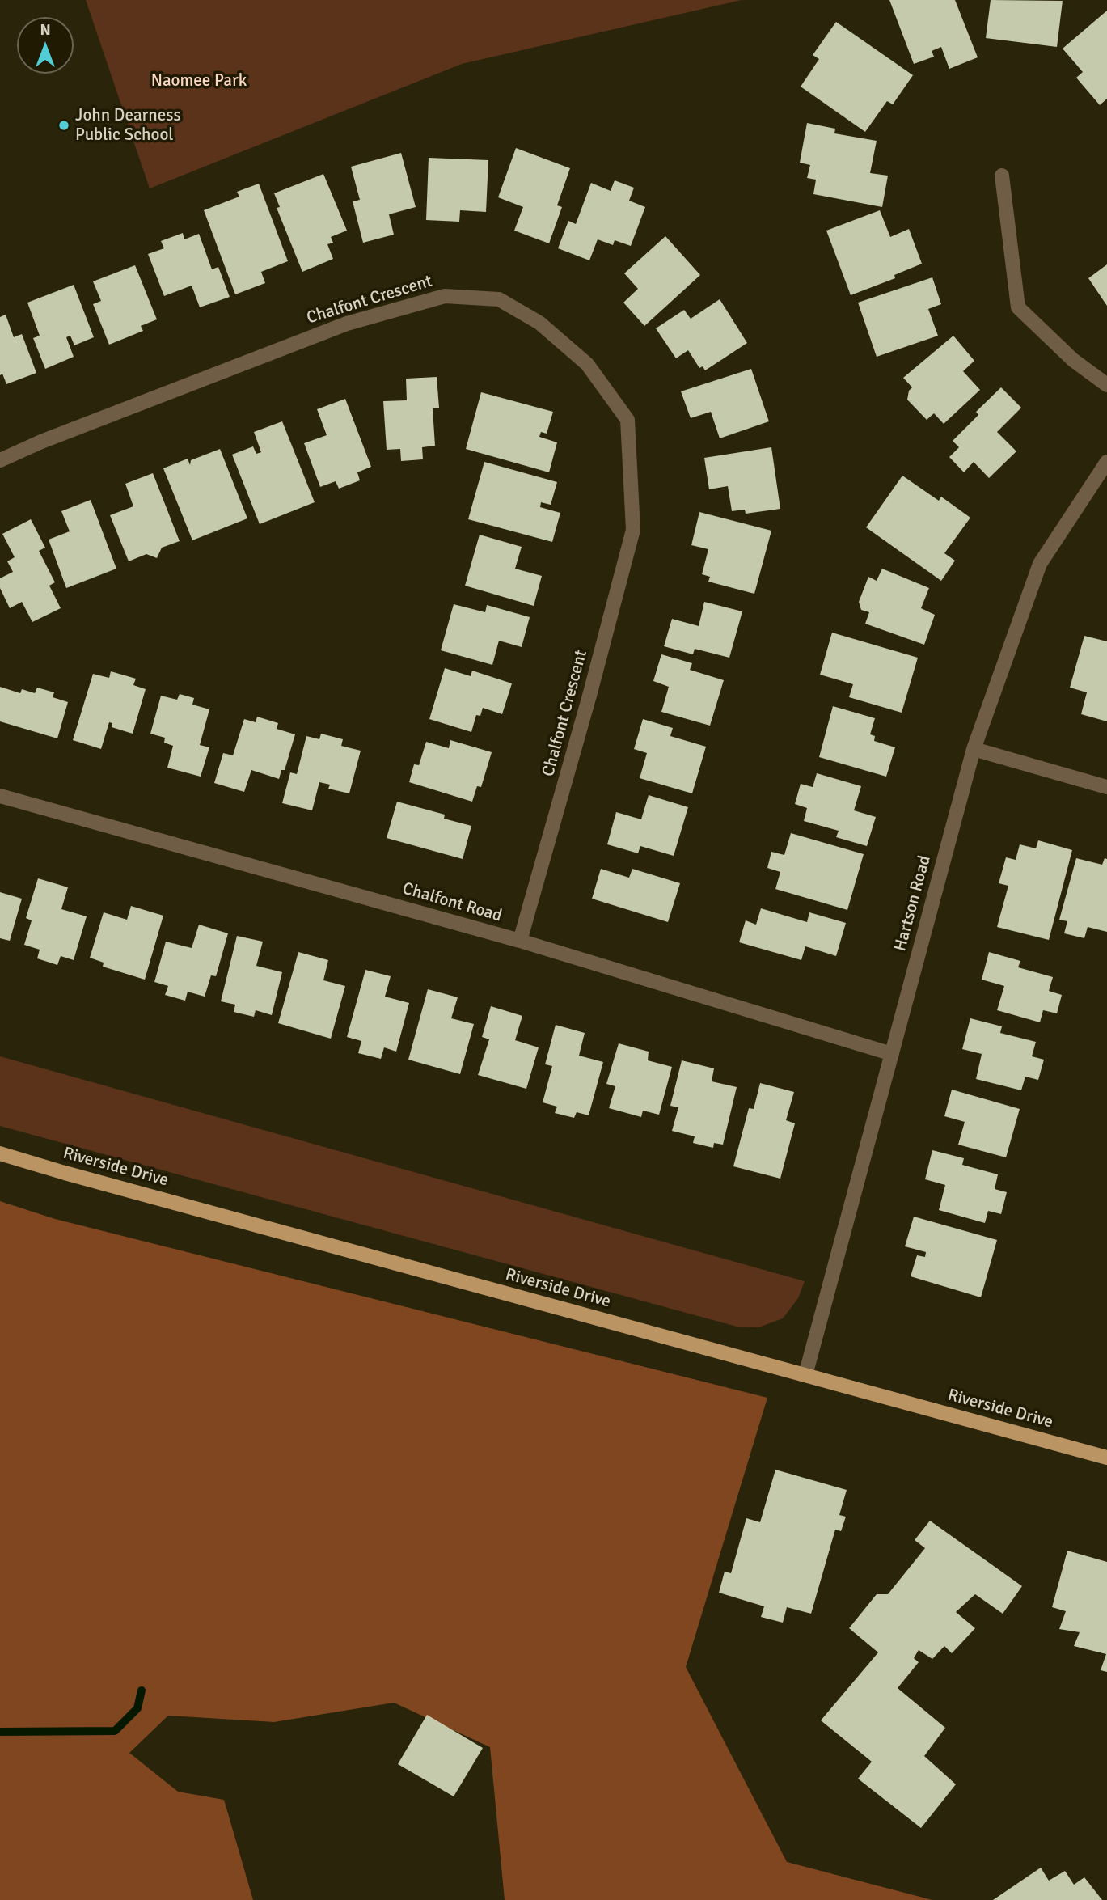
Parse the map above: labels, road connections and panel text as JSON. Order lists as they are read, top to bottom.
{
  "streets": {
    "main road": ["Riverside Drive"],
    "street": ["Chalfont Crescent", "Chalfont Road", "Hartson Road"]
  },
  "crossings": [
    ["Chalfont Crescent", "Chalfont Road"],
    ["Chalfont Road", "Hartson Road"],
    ["Hartson Road", "Riverside Drive"]
  ],
  "parks": ["Naomee Park"],
  "places": ["John Dearness Public School"],
  "north": "top"
}
